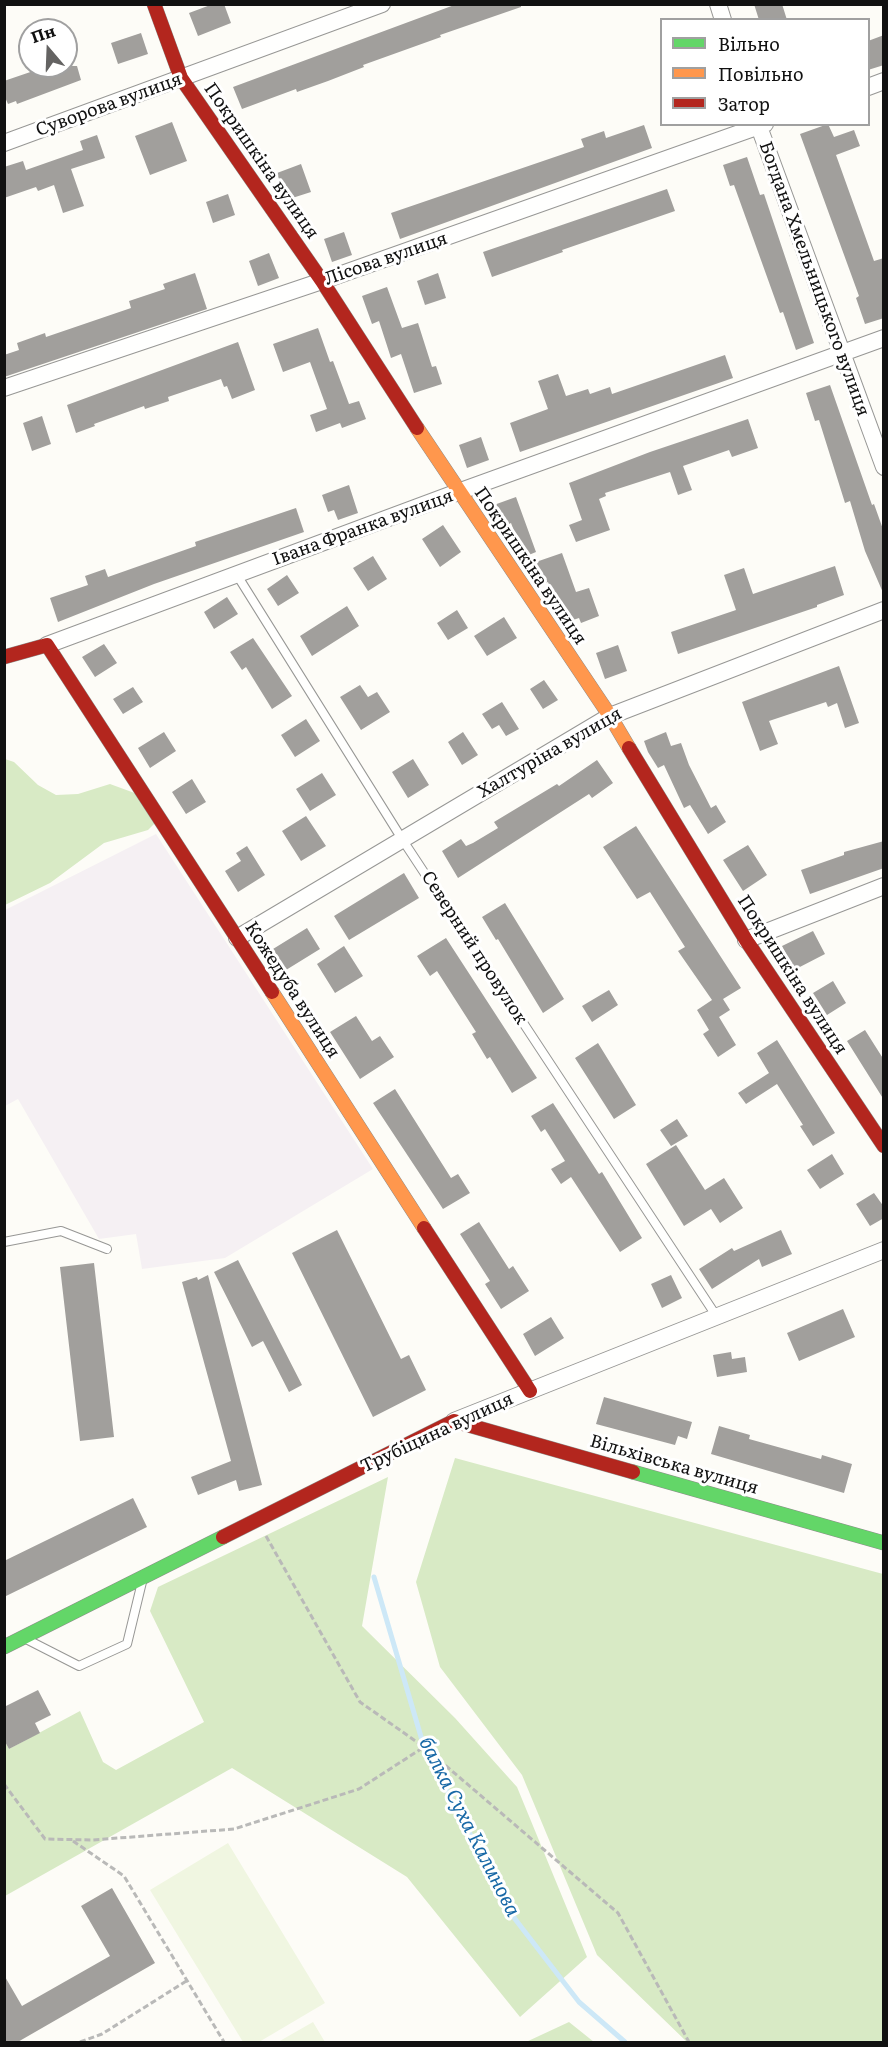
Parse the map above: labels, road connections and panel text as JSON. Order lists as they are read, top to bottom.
{
  "streets": {
    "street": [
      "Суворова вулиця",
      "Покришкіна вулиця",
      "Лісова вулиця",
      "Богдана Хмельницького вулиця",
      "Івана Франка вулиця",
      "Халтуріна вулиця",
      "Кожедуба вулиця",
      "Трубіцина вулиця",
      "Вільхівська вулиця"
    ],
    "lane": ["Северний провулок"]
  },
  "crossings": [
    ["Суворова вулиця", "Покришкіна вулиця"],
    ["Покришкіна вулиця", "Лісова вулиця"],
    ["Покришкіна вулиця", "Івана Франка вулиця"],
    ["Покришкіна вулиця", "Халтуріна вулиця"],
    ["Богдана Хмельницького вулиця", "Івана Франка вулиця"],
    ["Івана Франка вулиця", "Северний провулок"],
    ["Івана Франка вулиця", "Кожедуба вулиця"],
    ["Халтуріна вулиця", "Северний провулок"],
    ["Халтуріна вулиця", "Кожедуба вулиця"],
    ["Северний провулок", "Трубіцина вулиця"],
    ["Кожедуба вулиця", "Трубіцина вулиця"],
    ["Трубіцина вулиця", "Вільхівська вулиця"]
  ],
  "water": ["балка Суха Калинова"],
  "legend": ["Вільно", "Повільно", "Затор"],
  "north": "top"
}
